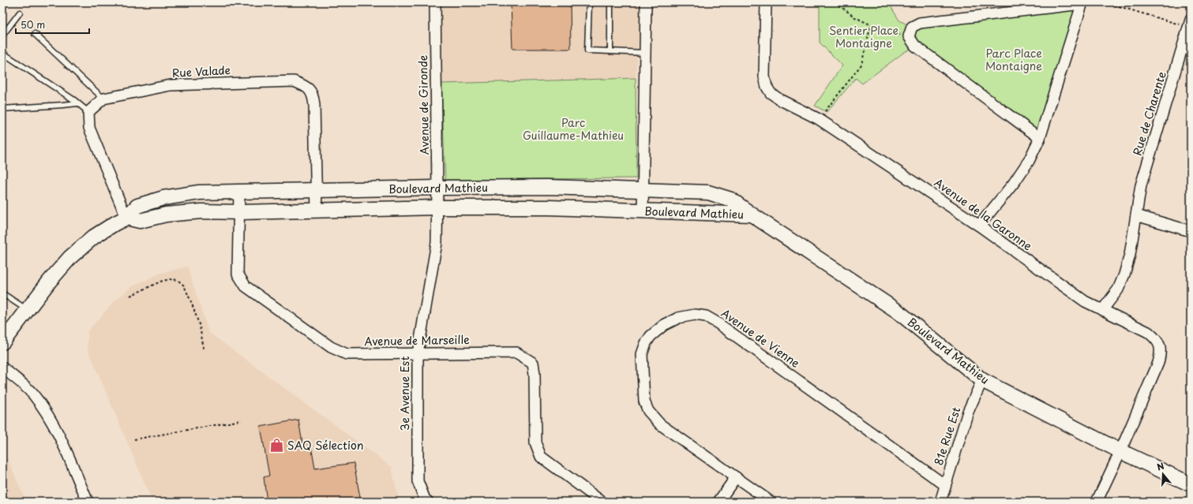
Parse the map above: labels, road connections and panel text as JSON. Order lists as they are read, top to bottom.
{
  "streets": {
    "street": [
      "Rue Valade",
      "Avenue de Gironde",
      "Rue de Charente",
      "Boulevard Mathieu",
      "Avenue de la Garonne",
      "Avenue de Vienne",
      "Avenue de Marseille",
      "3e Avenue Est",
      "81e Rue Est"
    ]
  },
  "crossings": [
    ["Rue Valade", "Boulevard Mathieu"],
    ["Avenue de Gironde", "Boulevard Mathieu"],
    ["Avenue de Gironde", "3e Avenue Est"],
    ["Rue de Charente", "Avenue de la Garonne"],
    ["Boulevard Mathieu", "Avenue de la Garonne"],
    ["Boulevard Mathieu", "Avenue de Marseille"],
    ["Boulevard Mathieu", "3e Avenue Est"],
    ["Boulevard Mathieu", "81e Rue Est"],
    ["Avenue de Vienne", "81e Rue Est"],
    ["Avenue de Marseille", "3e Avenue Est"]
  ],
  "parks": ["Sentier Place Montaigne", "Parc Place Montaigne", "Parc Guillaume-Mathieu"],
  "places": {
    "shop": ["SAQ Sélection"]
  },
  "scale_bar": "50 m",
  "north": "top"
}
